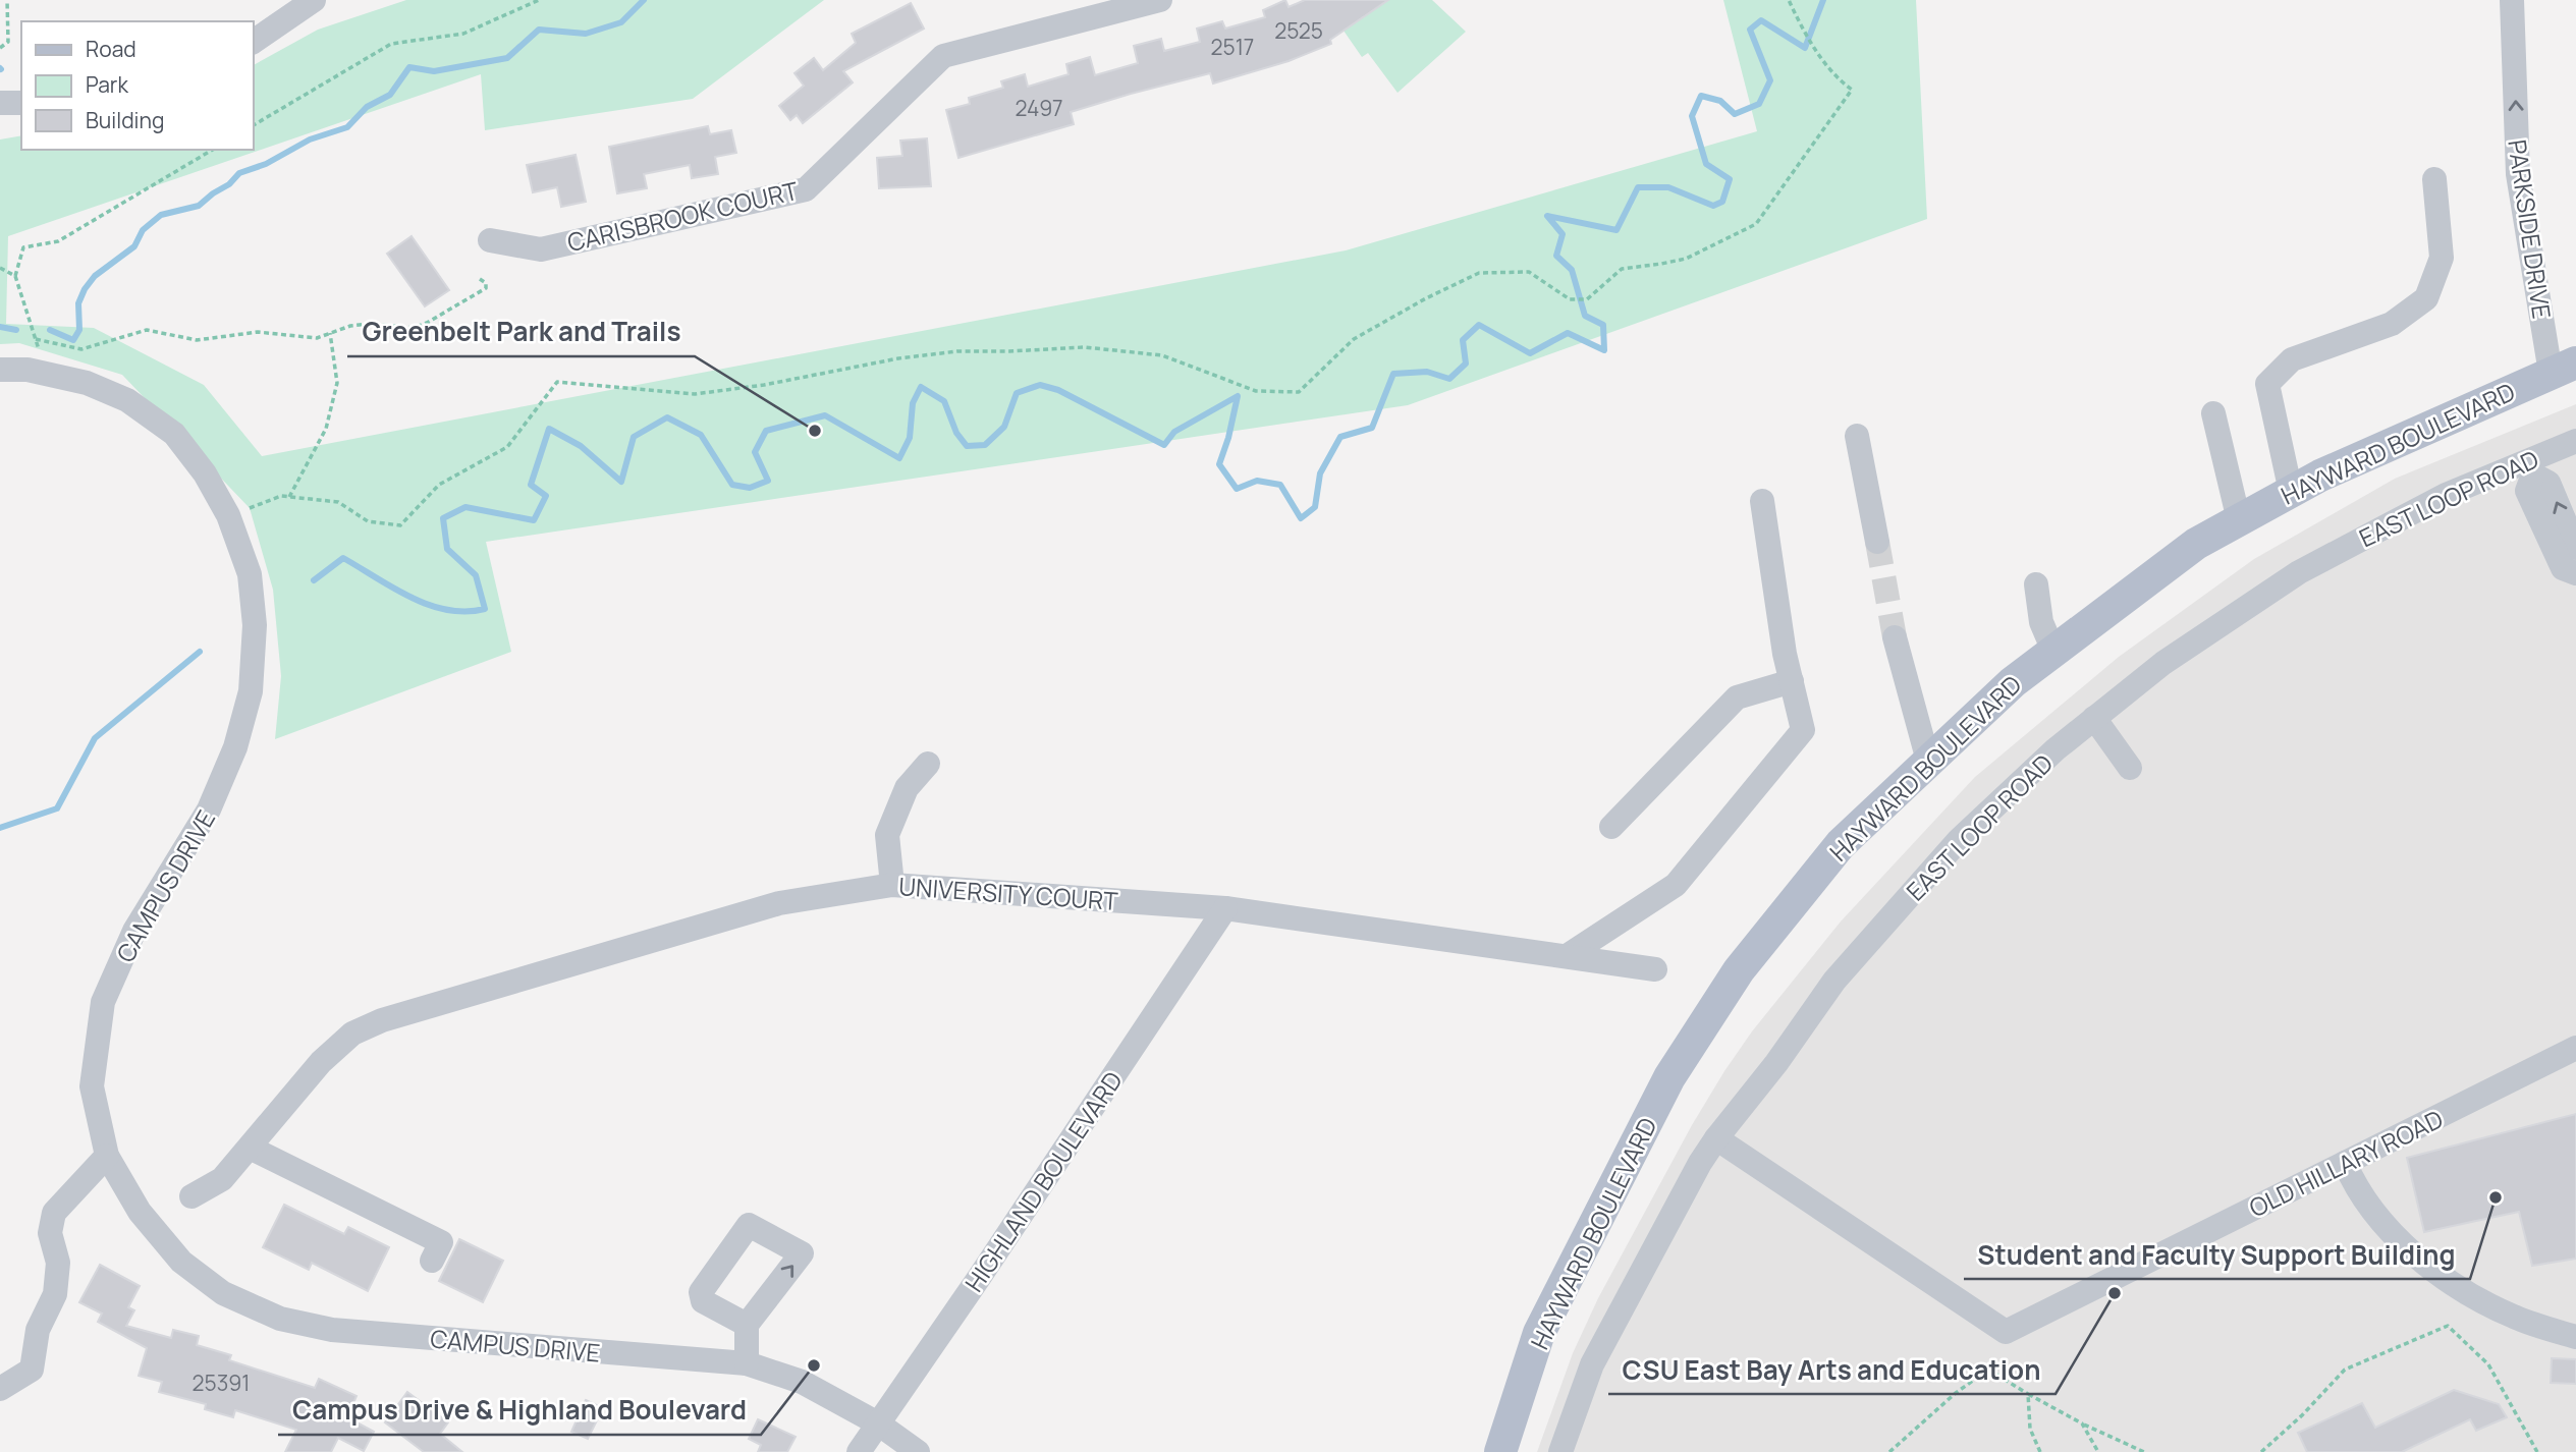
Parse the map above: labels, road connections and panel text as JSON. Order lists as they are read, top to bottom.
{
  "streets": {
    "main road": ["HAYWARD BOULEVARD"],
    "street": [
      "CARISBROOK COURT",
      "PARKSIDE DRIVE",
      "EAST LOOP ROAD",
      "CAMPUS DRIVE",
      "UNIVERSITY COURT",
      "OLD HILLARY ROAD",
      "HIGHLAND BOULEVARD"
    ]
  },
  "crossings": [
    ["PARKSIDE DRIVE", "HAYWARD BOULEVARD"],
    ["EAST LOOP ROAD", "OLD HILLARY ROAD"],
    ["CAMPUS DRIVE", "HIGHLAND BOULEVARD"],
    ["UNIVERSITY COURT", "HIGHLAND BOULEVARD"]
  ],
  "one_way": ["PARKSIDE DRIVE"],
  "places": [
    "Greenbelt Park and Trails",
    "Student and Faculty Support Building",
    "CSU East Bay Arts and Education",
    "Campus Drive & Highland Boulevard"
  ],
  "house_numbers": [
    "2525",
    "2517",
    "2497",
    "25391"
  ],
  "legend": ["Road", "Park", "Building"]
}
